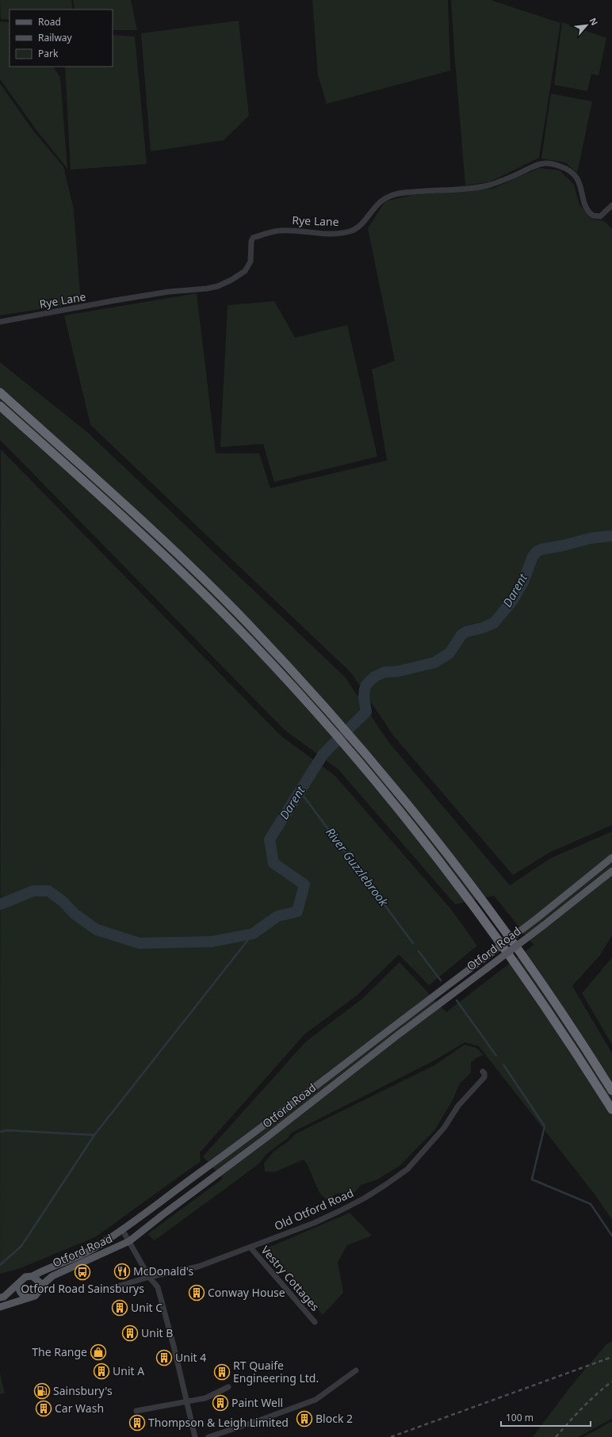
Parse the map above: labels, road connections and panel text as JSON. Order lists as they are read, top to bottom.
{
  "streets": {
    "main road": ["Otford Road"],
    "street": ["Rye Lane", "Old Otford Road", "Vestry Cottages"]
  },
  "crossings": [
    ["Old Otford Road", "Vestry Cottages"]
  ],
  "water": ["Darent", "River Guzzlebrook"],
  "places": {
    "restaurant": ["McDonald's"],
    "bus stop": ["Otford Road Sainsburys"],
    "building": [
      "Conway House",
      "Unit C",
      "Unit B",
      "Unit 4",
      "Unit A",
      "RT Quaife Engineering Ltd.",
      "Paint Well",
      "Car Wash",
      "Block 2",
      "Thompson & Leigh Limited"
    ],
    "shop": ["The Range"],
    "fuel station": ["Sainsbury's"]
  },
  "legend": ["Road", "Railway", "Park"],
  "scale_bar": "100 m",
  "north": "top right"
}
